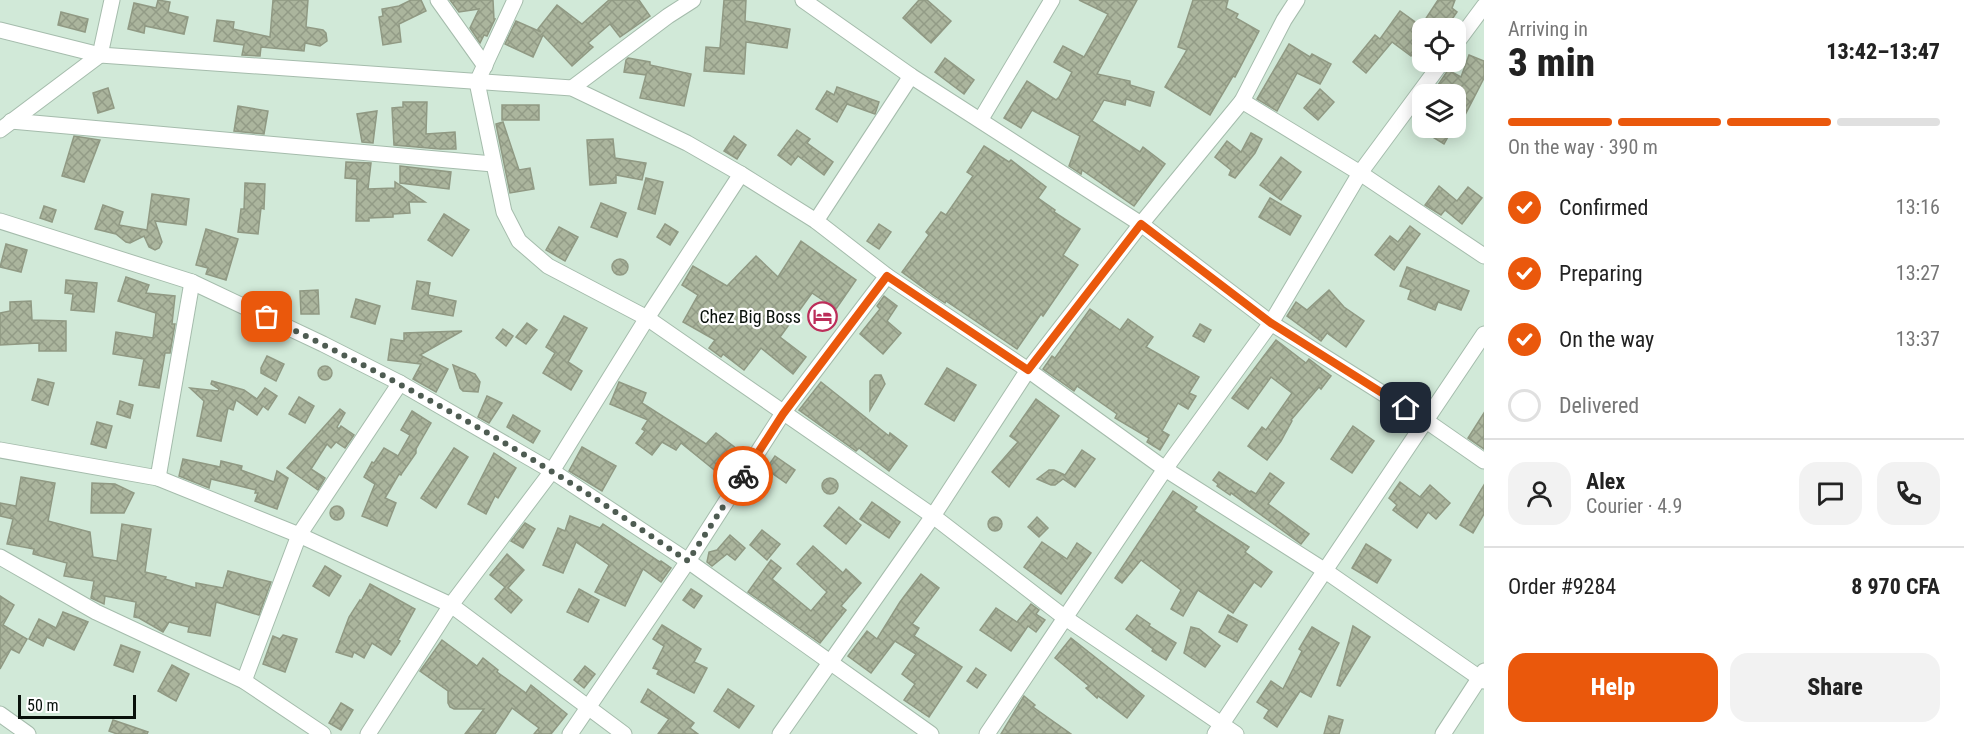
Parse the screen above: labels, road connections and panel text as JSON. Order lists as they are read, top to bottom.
{
  "places": {
    "hotel": ["Chez Big Boss"]
  },
  "scale_bar": "50 m",
  "page": {
    "heading": ["3 min", "Arriving in", "13:42–13:47"],
    "panel": [
      "Alex",
      "Courier · 4.9",
      "Order #9284",
      "8 970 CFA"
    ],
    "bar": "On the way · 390 m",
    "list": [
      ["Confirmed", "13:16"],
      ["Preparing", "13:27"],
      ["On the way", "13:37"],
      "Delivered"
    ],
    "buttons": ["Help", "Share"],
    "scale": "50 m"
  }
}
